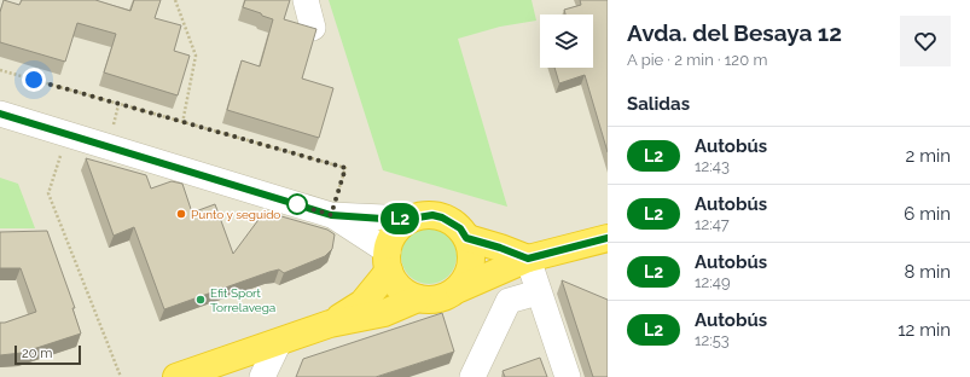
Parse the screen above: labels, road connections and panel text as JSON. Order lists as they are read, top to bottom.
{
  "places": ["Punto y seguido", "Efit Sport Torrelavega"],
  "lines": ["bus line L2"],
  "scale_bar": "20 m",
  "page": {
    "on_map": "L2",
    "heading": [
      ["Avda. del Besaya 12", "A pie · 2 min · 120 m"],
      "Salidas"
    ],
    "list": [
      {
        "mark": "L2",
        "name": "Autobús",
        "note": "12:43",
        "value": "2 min"
      },
      {
        "mark": "L2",
        "name": "Autobús",
        "note": "12:47",
        "value": "6 min"
      },
      {
        "mark": "L2",
        "name": "Autobús",
        "note": "12:49",
        "value": "8 min"
      },
      {
        "mark": "L2",
        "name": "Autobús",
        "note": "12:53",
        "value": "12 min"
      }
    ],
    "scale": "20 m"
  }
}
